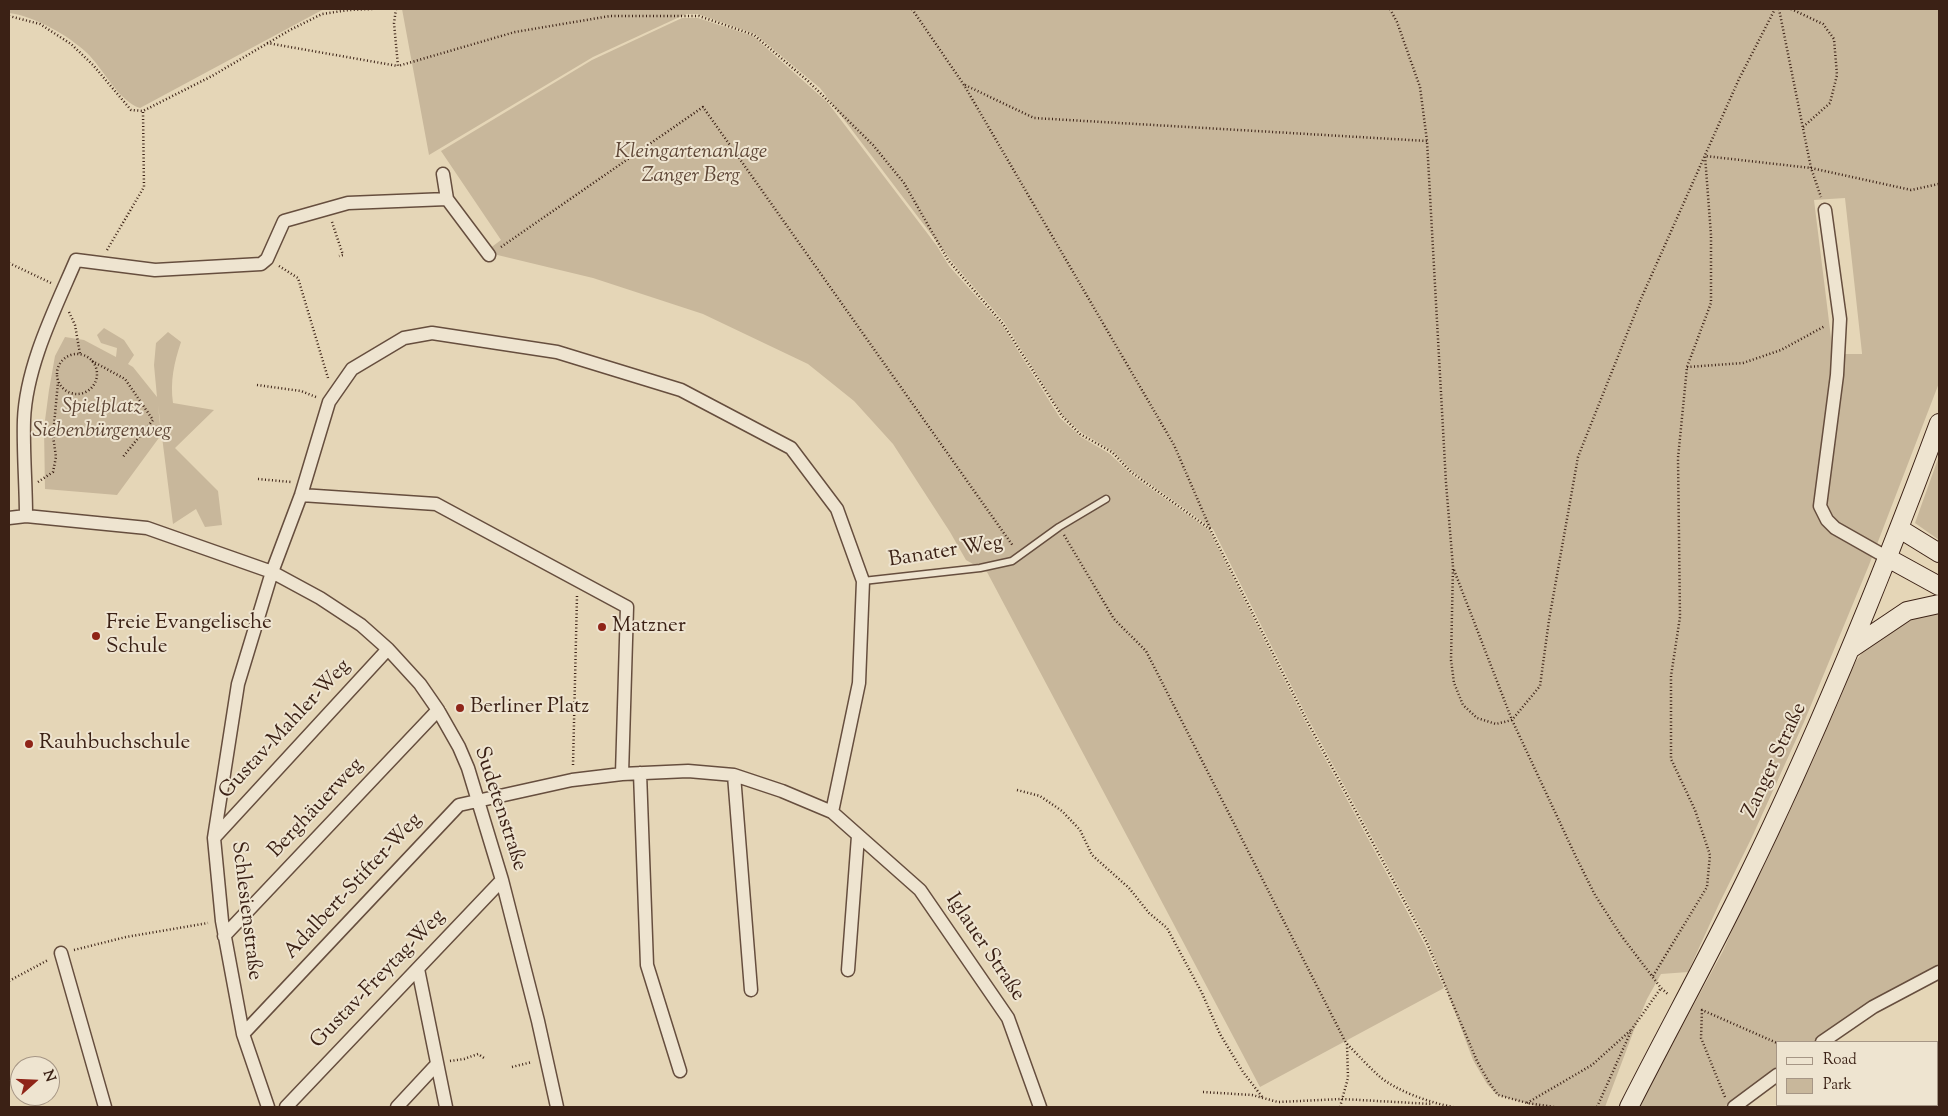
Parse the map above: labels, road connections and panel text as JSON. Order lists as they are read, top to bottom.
{
  "streets": {
    "street": [
      "Gustav-Mahler-Weg",
      "Zanger Straße",
      "Berghäuerweg",
      "Sudetenstraße",
      "Adalbert-Stifter-Weg",
      "Schlesienstraße",
      "Iglauer Straße",
      "Gustav-Freytag-Weg"
    ],
    "lane": ["Banater Weg"]
  },
  "crossings": [
    ["Gustav-Mahler-Weg", "Sudetenstraße"],
    ["Gustav-Mahler-Weg", "Schlesienstraße"],
    ["Berghäuerweg", "Sudetenstraße"],
    ["Berghäuerweg", "Schlesienstraße"],
    ["Sudetenstraße", "Adalbert-Stifter-Weg"],
    ["Sudetenstraße", "Schlesienstraße"],
    ["Sudetenstraße", "Iglauer Straße"],
    ["Sudetenstraße", "Gustav-Freytag-Weg"],
    ["Adalbert-Stifter-Weg", "Schlesienstraße"],
    ["Adalbert-Stifter-Weg", "Iglauer Straße"]
  ],
  "parks": ["Kleingartenanlage Zanger Berg", "Spielplatz Siebenbürgenweg"],
  "places": [
    "Matzner",
    "Freie Evangelische Schule",
    "Berliner Platz",
    "Rauhbuchschule"
  ],
  "legend": ["Road", "Park"],
  "north": "right"
}
